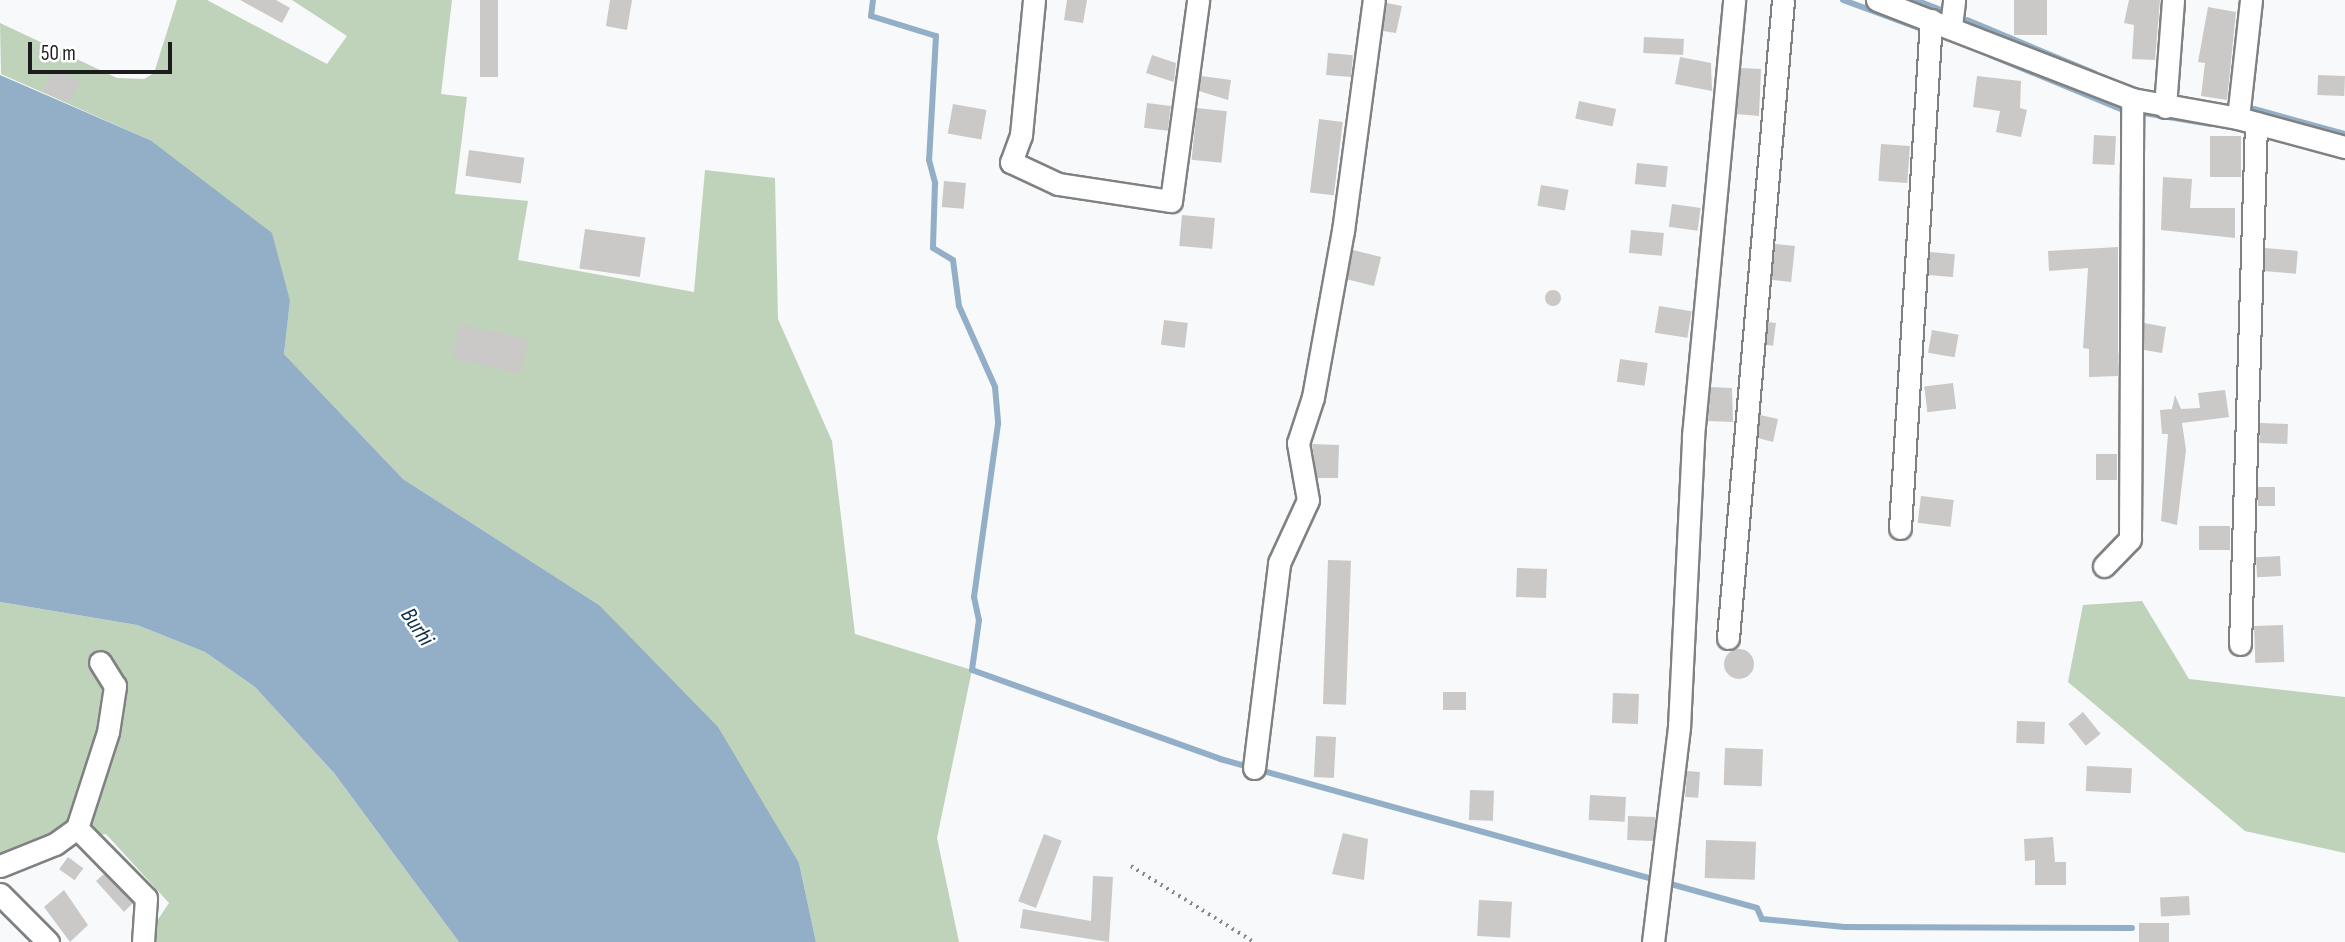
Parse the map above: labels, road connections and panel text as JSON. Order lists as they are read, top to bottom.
{
  "water": ["Burhi"],
  "scale_bar": "50 m"
}
